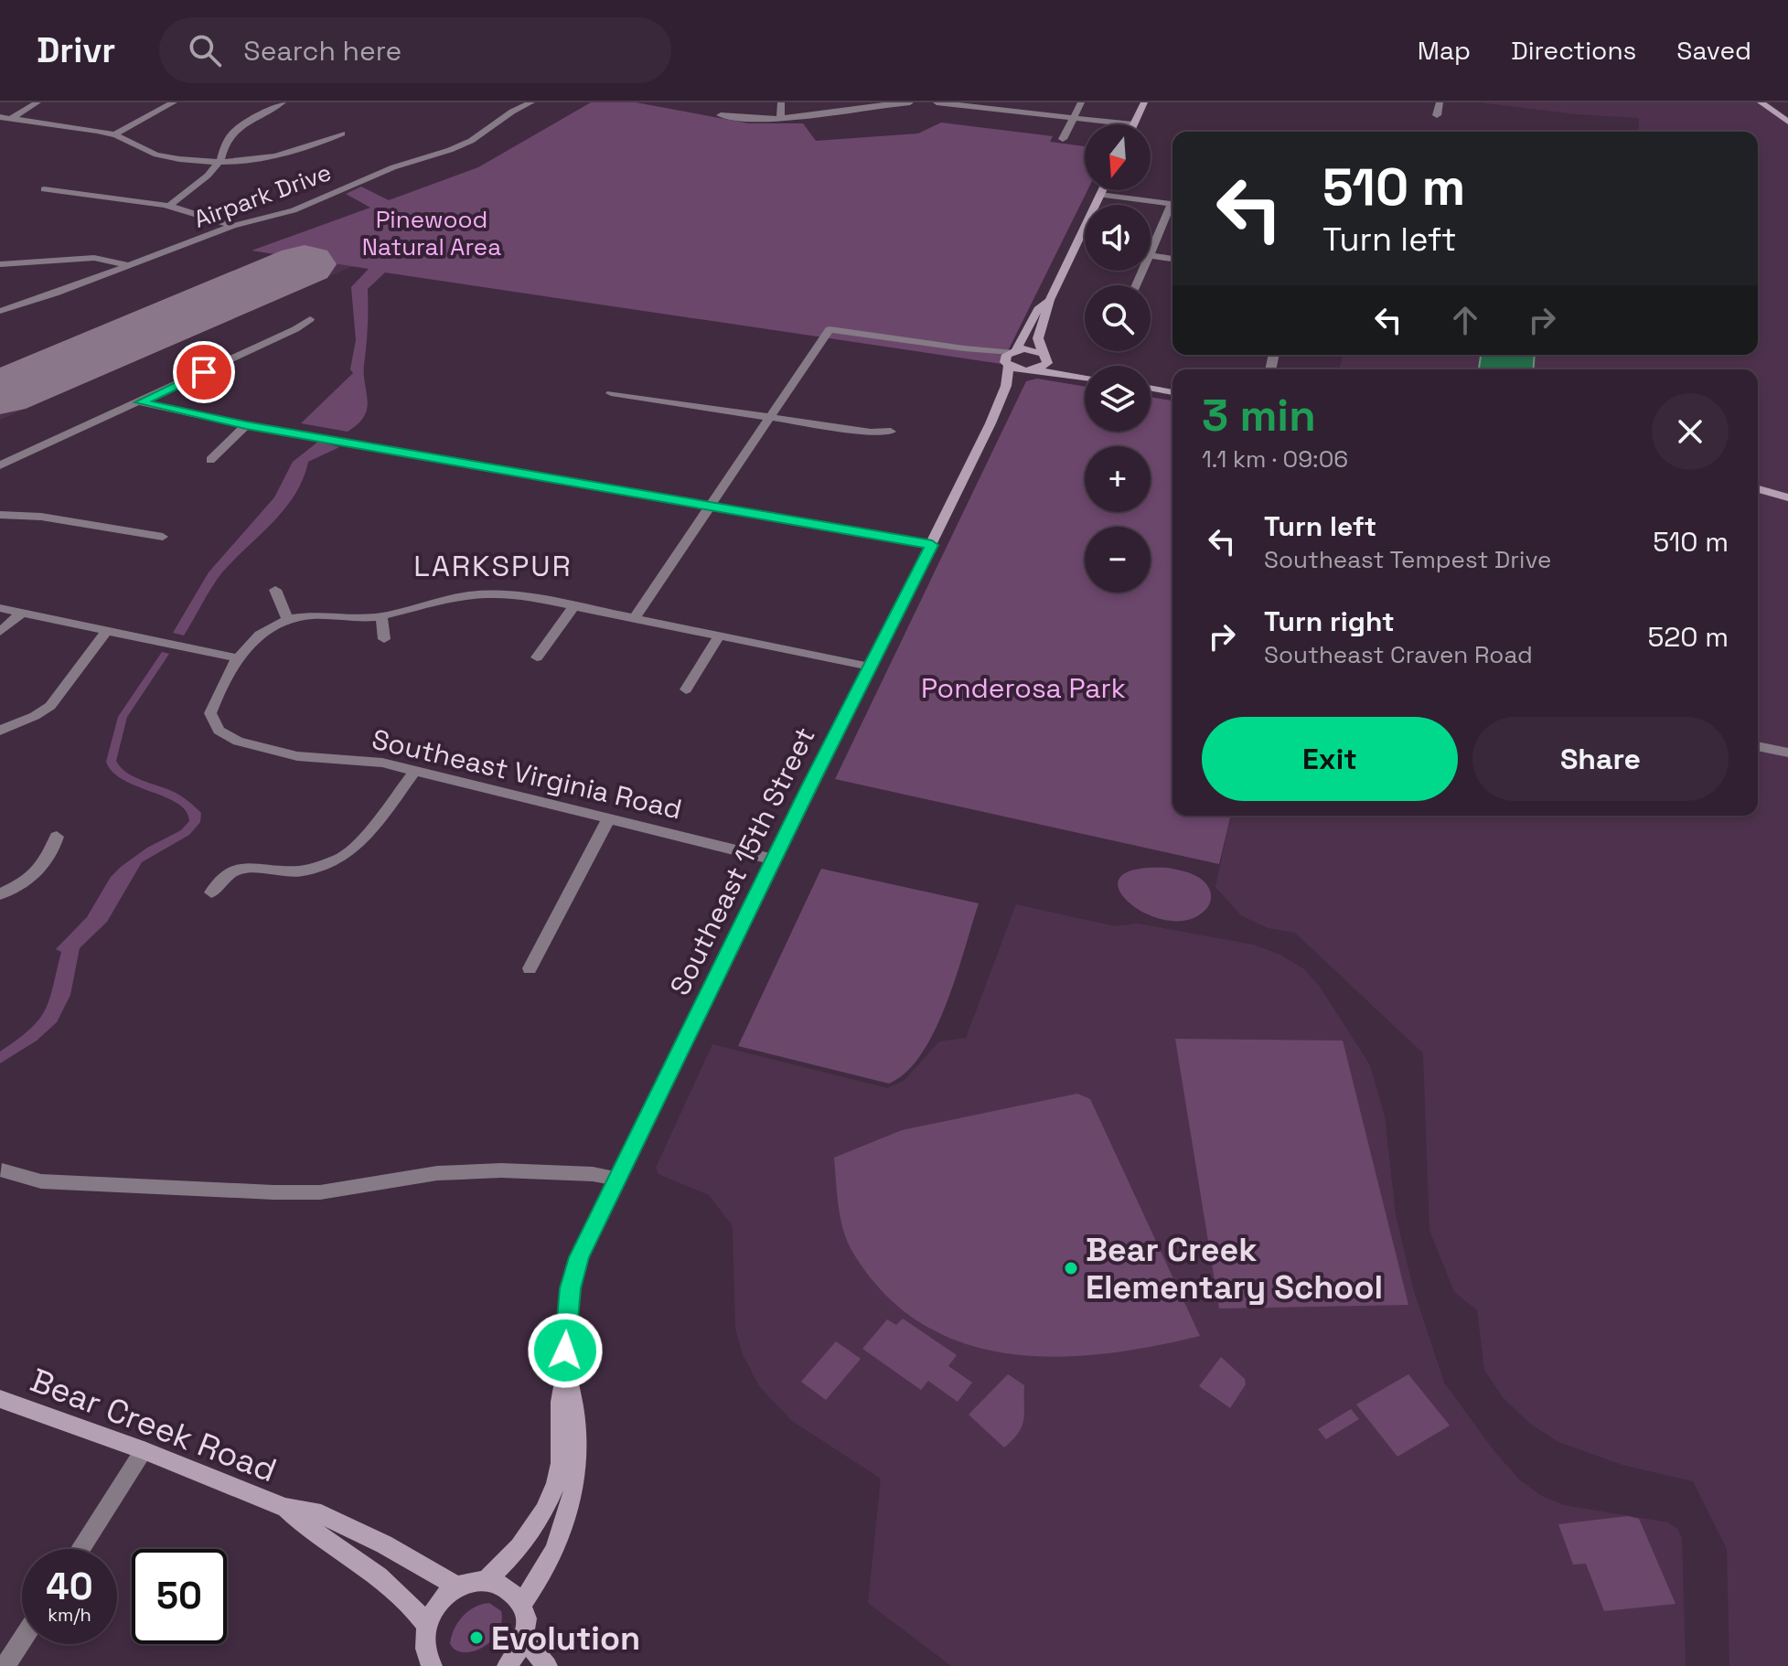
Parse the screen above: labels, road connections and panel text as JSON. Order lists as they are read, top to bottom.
{
  "streets": {
    "main road": ["Southeast 15th Street", "Bear Creek Road"],
    "street": ["Airpark Drive", "Southeast Virginia Road"]
  },
  "crossings": [
    ["Southeast Virginia Road", "Southeast 15th Street"]
  ],
  "districts": ["LARKSPUR"],
  "parks": ["Pinewood Natural Area", "Ponderosa Park"],
  "places": ["Bear Creek Elementary School", "Evolution"],
  "north": "bottom",
  "page": {
    "header": "Drivr",
    "search": "Search here",
    "nav": ["Map", "Directions", "Saved"],
    "map_buttons": ["+", "−"],
    "turn": ["510 m", "Turn left"],
    "heading": ["3 min", "1.1 km · 09:06"],
    "list": [
      {
        "name": "Turn left",
        "note": "Southeast Tempest Drive",
        "value": "510 m"
      },
      {
        "name": "Turn right",
        "note": "Southeast Craven Road",
        "value": "520 m"
      }
    ],
    "buttons": ["Exit", "Share"],
    "speed": "40 km/h",
    "limit": "50"
  }
}
